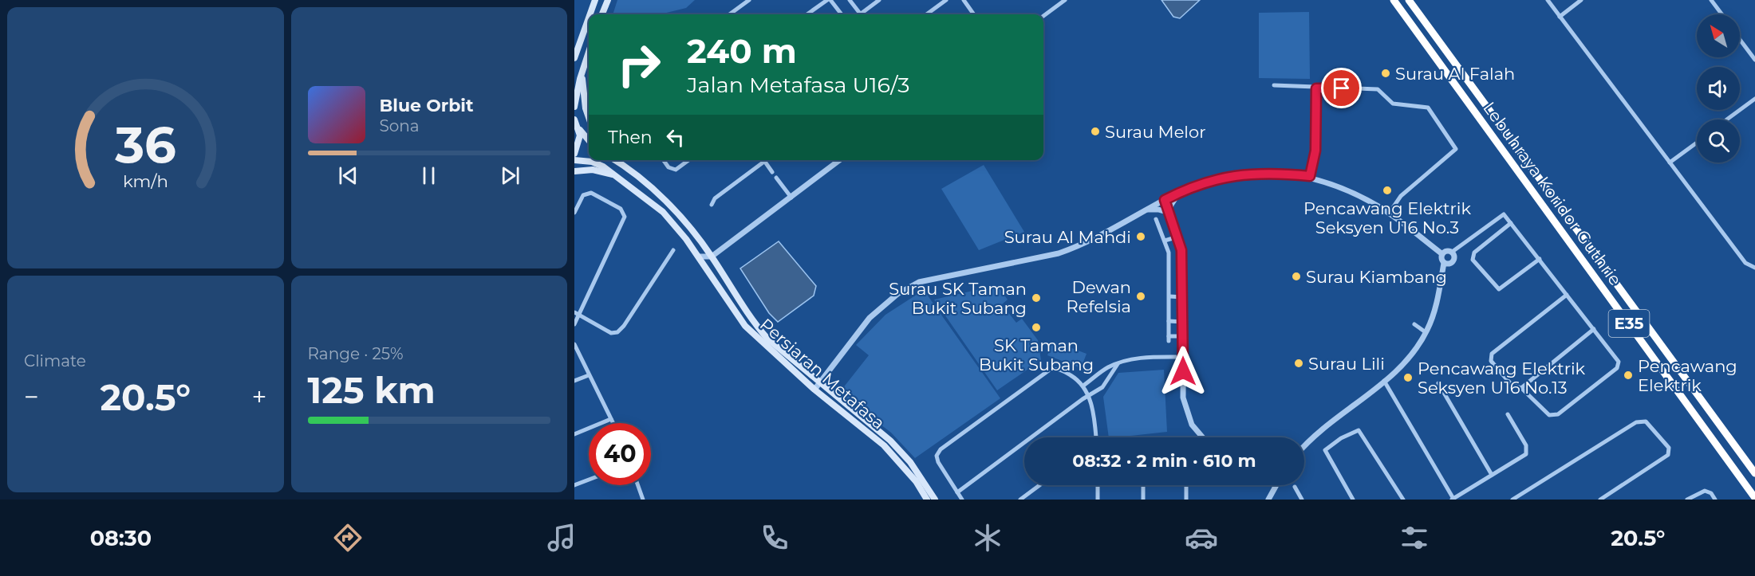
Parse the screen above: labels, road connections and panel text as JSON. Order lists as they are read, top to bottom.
{
  "streets": {
    "highway": ["Lebuhraya Koridor Guthrie", "E35"],
    "main road": ["Persiaran Metafasa"]
  },
  "places": [
    "Surau Al Falah",
    "Surau Melor",
    "Pencawang Elektrik Seksyen U16 No.3",
    "Surau Al Mahdi",
    "Surau Kiambang",
    "Dewan Refelsia",
    "Surau SK Taman Bukit Subang",
    "SK Taman Bukit Subang",
    "Surau Lili",
    "Pencawang Elektrik",
    "Pencawang Elektrik Seksyen U16 No.13"
  ],
  "north": "top left",
  "page": {
    "turn": ["240 m", "Jalan Metafasa U16/3"],
    "song": ["Blue Orbit", "Sona"],
    "then": "Then",
    "tile": [
      "Climate",
      ["Range · 25%", "125 km"]
    ],
    "heat": ["−", "20.5°", "+"],
    "limit": "40",
    "trip": "08:32 · 2 min · 610 m",
    "tabs": ["08:30", "20.5°"],
    "gauge": ["36", "km/h"]
  }
}
